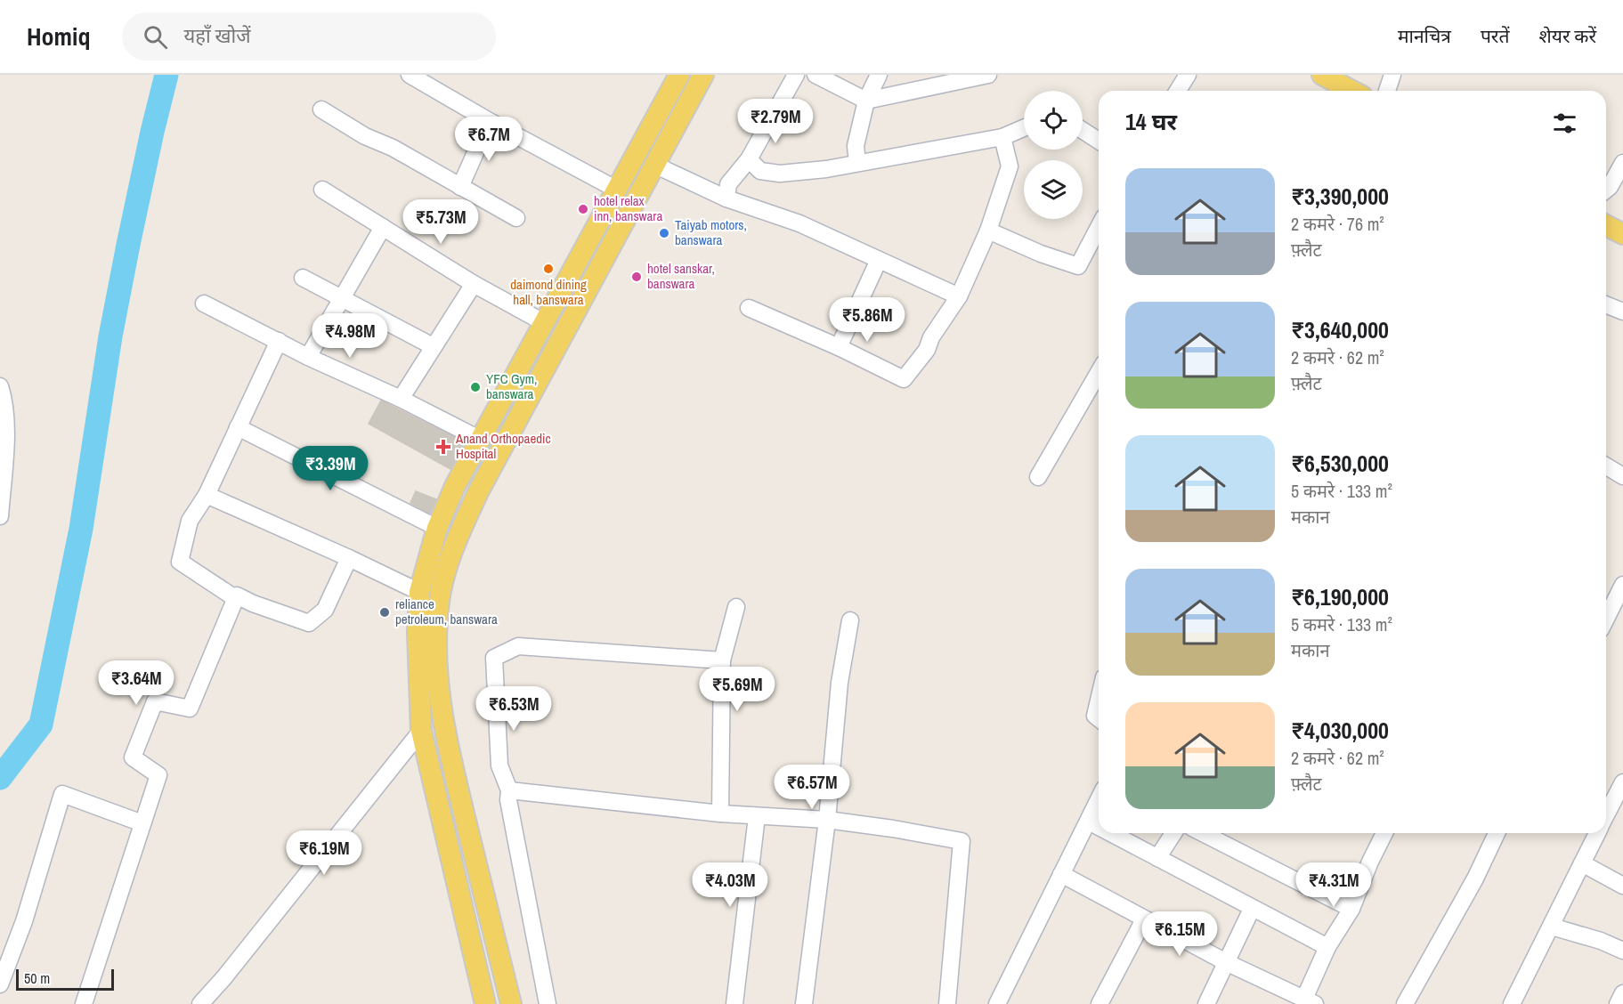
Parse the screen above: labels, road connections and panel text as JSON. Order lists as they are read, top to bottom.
{
  "places": {
    "other": [
      "hotel relax inn, banswara",
      "Taiyab motors, banswara",
      "daimond dining hall, banswara",
      "hotel sanskar, banswara",
      "YFC Gym, banswara",
      "reliance petroleum, banswara"
    ],
    "health": ["Anand Orthopaedic Hospital"]
  },
  "scale_bar": "50 m",
  "page": {
    "header": "Homiq",
    "search": "यहाँ खोजें",
    "nav": ["मानचित्र", "परतें", "शेयर करें"],
    "heading": "14 घर",
    "price": [
      "₹2.79M",
      "₹6.7M",
      "₹5.73M",
      "₹5.86M",
      "₹4.98M",
      "₹3.39M",
      "₹3.64M",
      "₹5.69M",
      "₹6.53M",
      "₹6.57M",
      "₹6.19M",
      "₹4.03M",
      "₹4.31M",
      "₹6.15M"
    ],
    "list": [
      {
        "name": "₹3,390,000",
        "note": "2 कमरे · 76 m² · फ़्लैट"
      },
      {
        "name": "₹3,640,000",
        "note": "2 कमरे · 62 m² · फ़्लैट"
      },
      {
        "name": "₹6,530,000",
        "note": "5 कमरे · 133 m² · मकान"
      },
      {
        "name": "₹6,190,000",
        "note": "5 कमरे · 133 m² · मकान"
      },
      {
        "name": "₹4,030,000",
        "note": "2 कमरे · 62 m² · फ़्लैट"
      }
    ],
    "scale": "50 m"
  }
}
